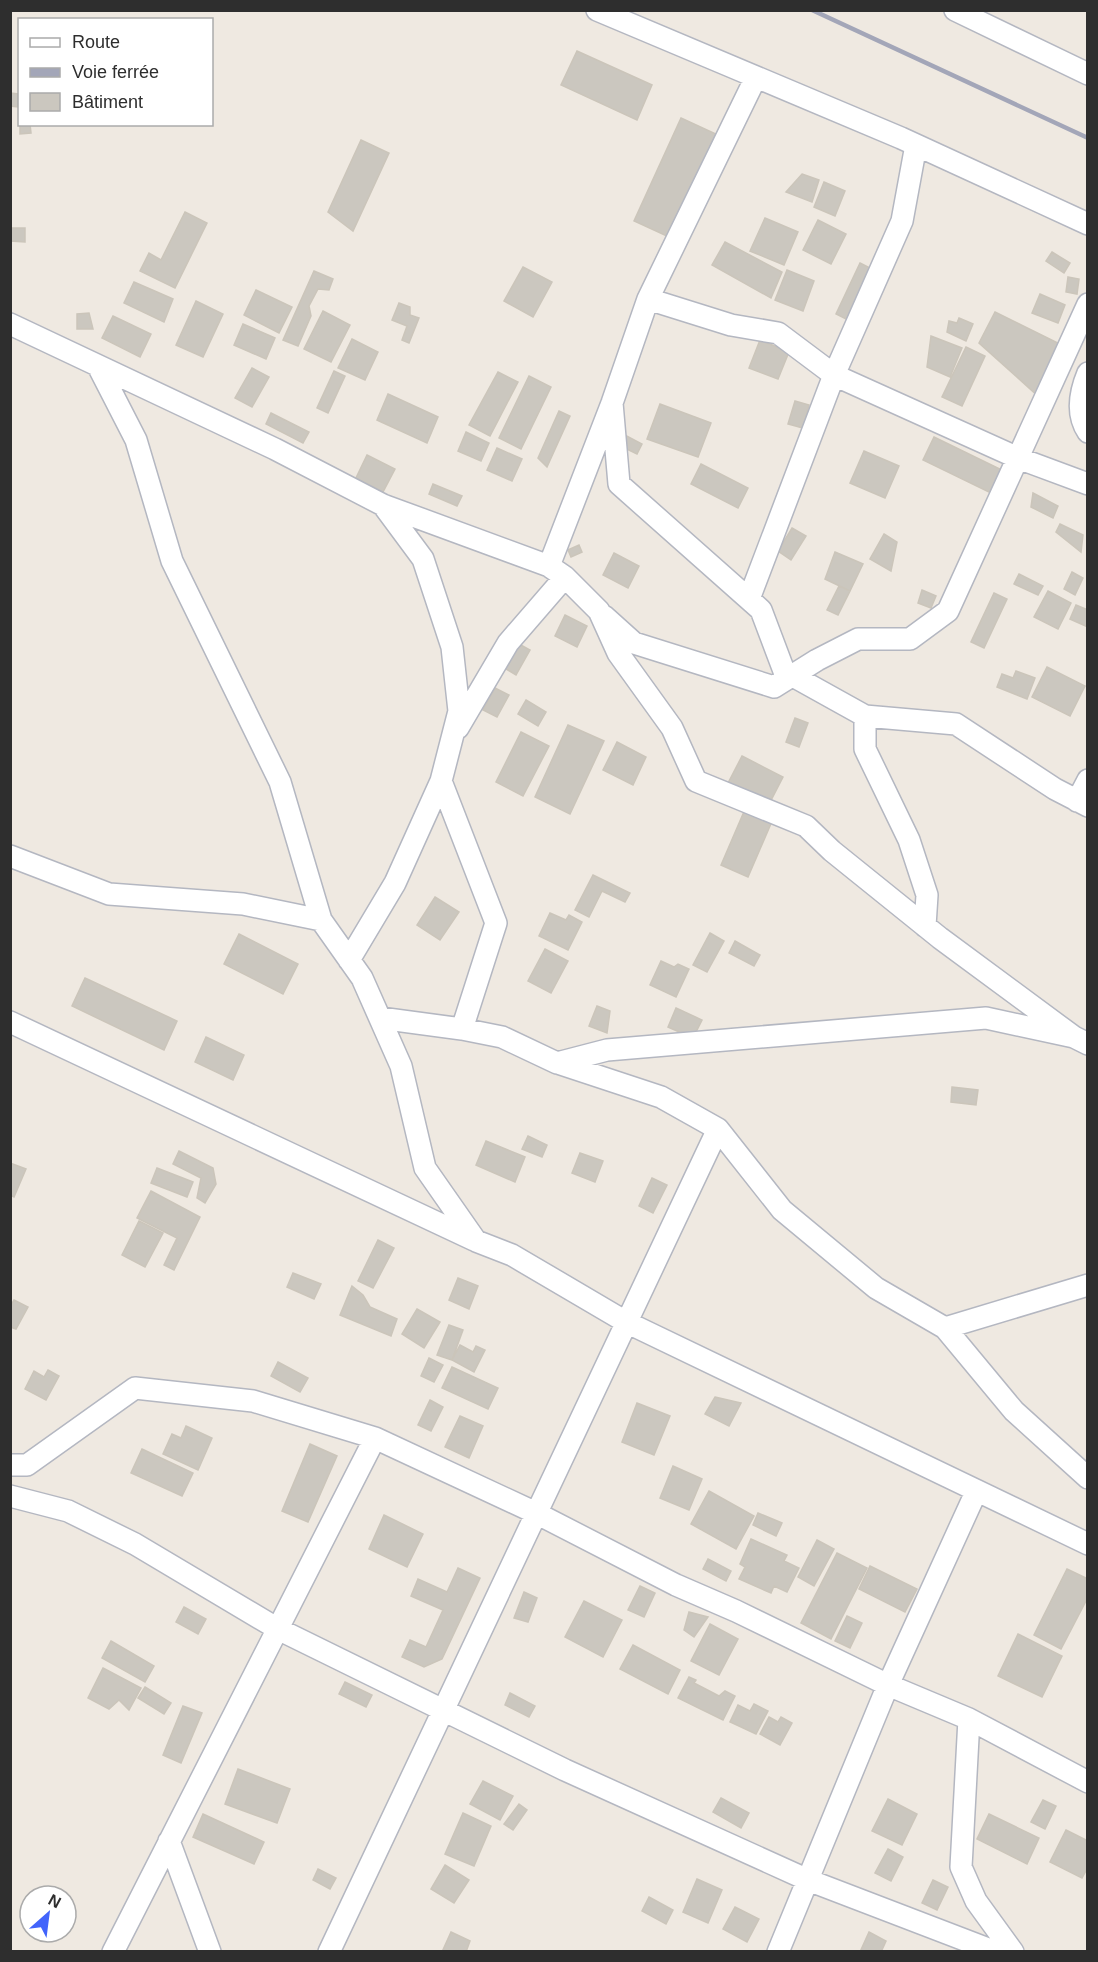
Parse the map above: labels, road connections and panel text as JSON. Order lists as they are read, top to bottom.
{
  "legend": ["Route", "Voie ferrée", "Bâtiment"],
  "north": "top right"
}
